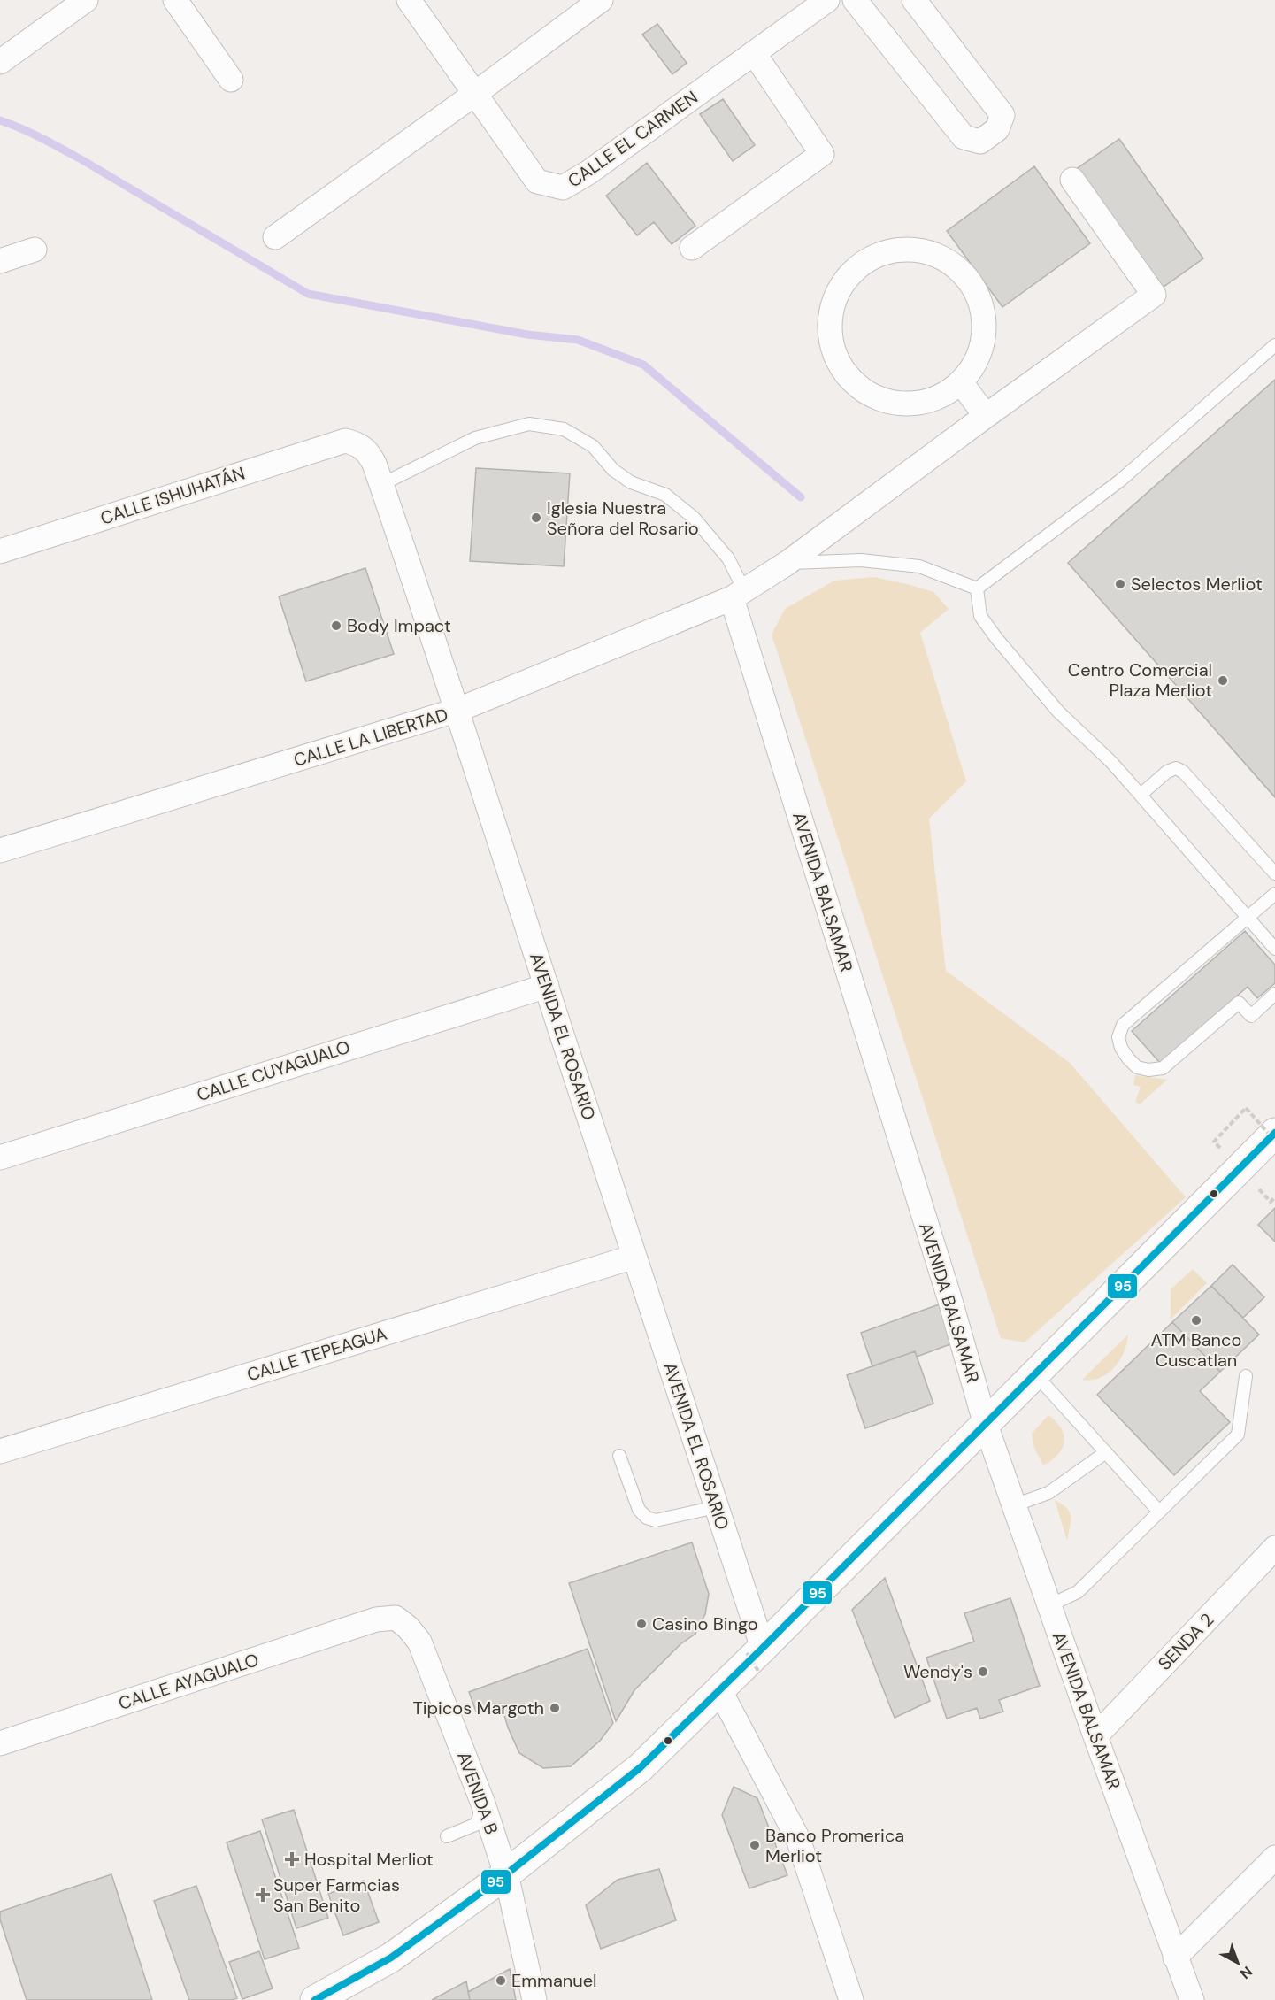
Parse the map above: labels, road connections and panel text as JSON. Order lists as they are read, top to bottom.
{
  "streets": {
    "street": [
      "CALLE EL CARMEN",
      "CALLE ISHUHATÁN",
      "CALLE LA LIBERTAD",
      "AVENIDA BALSAMAR",
      "AVENIDA EL ROSARIO",
      "CALLE CUYAGUALO",
      "CALLE TEPEAGUA",
      "SENDA 2",
      "CALLE AYAGUALO",
      "AVENIDA B"
    ]
  },
  "crossings": [
    ["CALLE ISHUHATÁN", "AVENIDA EL ROSARIO"],
    ["CALLE LA LIBERTAD", "AVENIDA BALSAMAR"],
    ["CALLE LA LIBERTAD", "AVENIDA EL ROSARIO"],
    ["AVENIDA BALSAMAR", "SENDA 2"],
    ["AVENIDA EL ROSARIO", "CALLE CUYAGUALO"],
    ["AVENIDA EL ROSARIO", "CALLE TEPEAGUA"],
    ["CALLE AYAGUALO", "AVENIDA B"]
  ],
  "places": {
    "other": [
      "Iglesia Nuestra Señora del Rosario",
      "Selectos Merliot",
      "Body Impact",
      "Centro Comercial Plaza Merliot",
      "ATM Banco Cuscatlan",
      "Casino Bingo",
      "Wendy's",
      "Tipicos Margoth",
      "Banco Promerica Merliot",
      "Emmanuel"
    ],
    "health": ["Hospital Merliot", "Super Farmcias San Benito"]
  },
  "lines": ["transit line 95"],
  "north": "bottom right"
}
